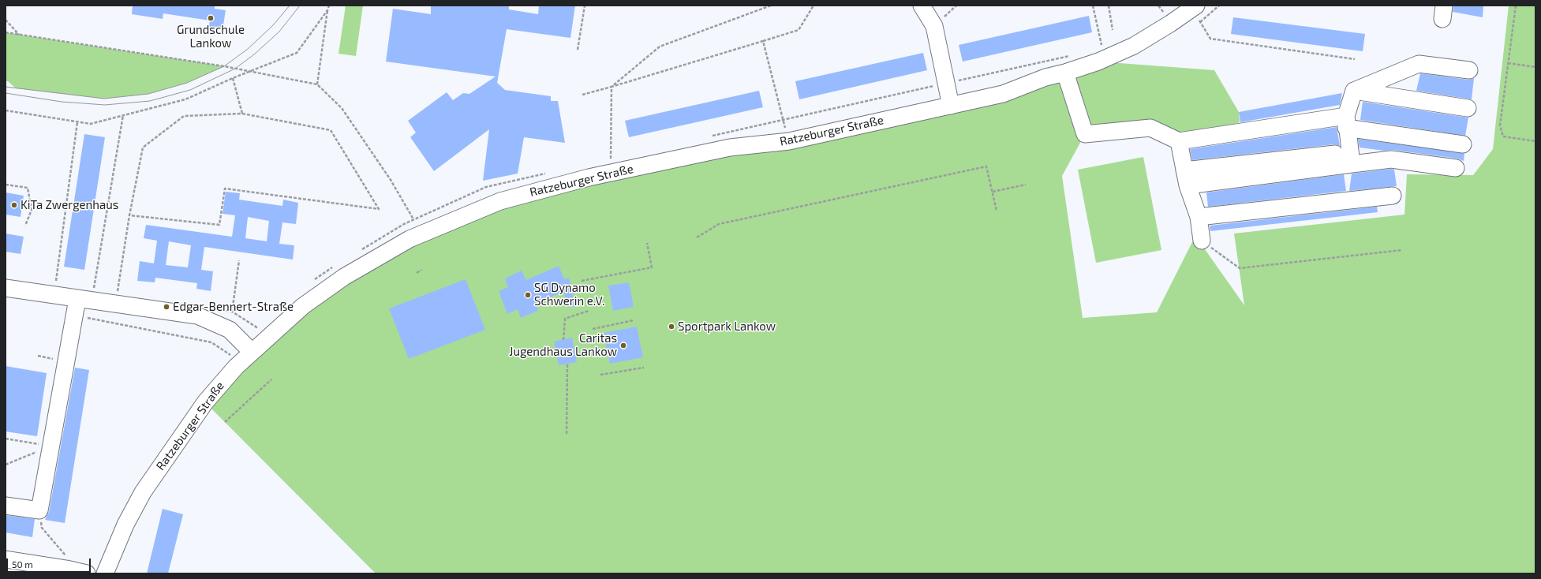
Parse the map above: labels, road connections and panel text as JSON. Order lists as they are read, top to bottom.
{
  "streets": {
    "street": ["Ratzeburger Straße"]
  },
  "places": [
    "Grundschule Lankow",
    "KiTa Zwergenhaus",
    "SG Dynamo Schwerin e.V.",
    "Edgar-Bennert-Straße",
    "Sportpark Lankow",
    "Caritas Jugendhaus Lankow"
  ],
  "scale_bar": "50 m"
}
